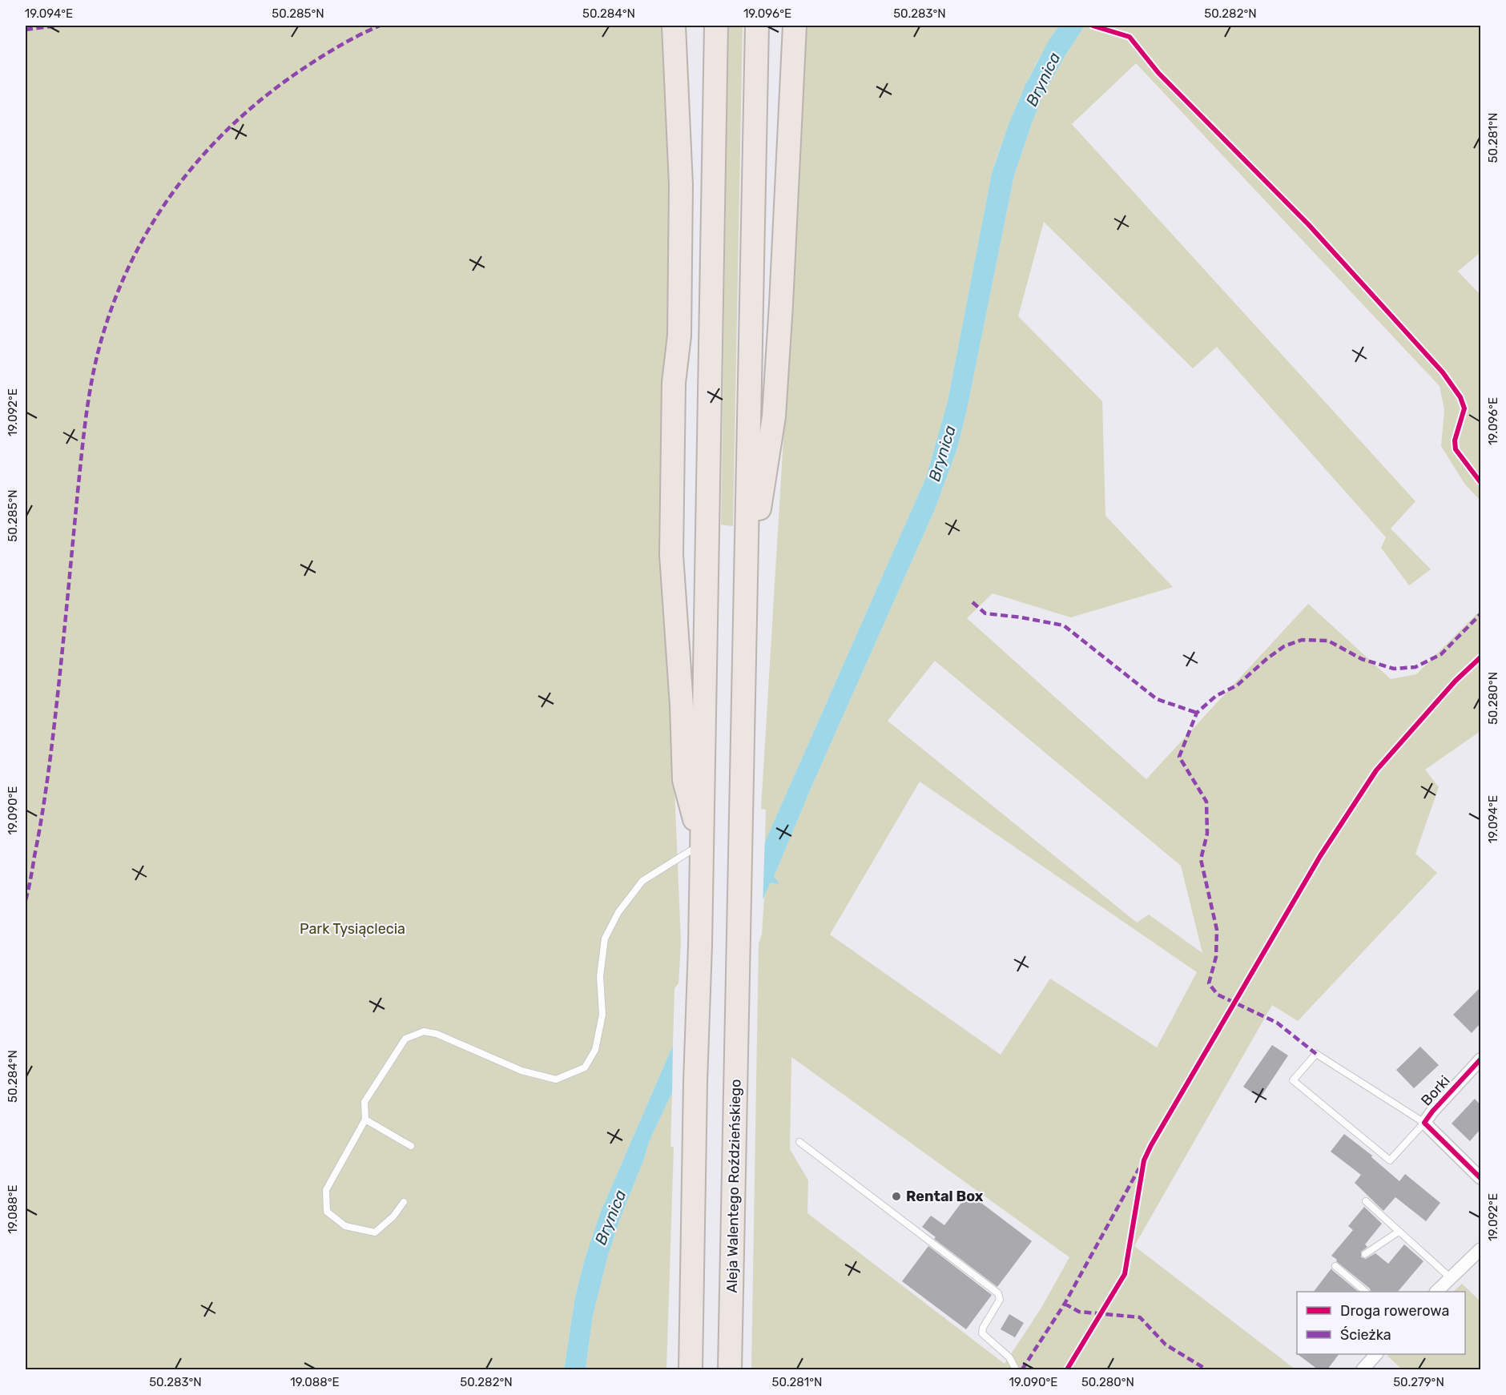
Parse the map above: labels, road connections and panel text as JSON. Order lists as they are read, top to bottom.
{
  "streets": {
    "highway": ["Aleja Walentego Roździeńskiego"],
    "street": ["Borki"]
  },
  "water": ["Brynica"],
  "parks": ["Park Tysiąclecia"],
  "places": ["Rental Box"],
  "legend": ["Droga rowerowa", "Ścieżka"],
  "coordinates": [
    "19.094°E",
    "50.285°N",
    "50.284°N",
    "19.096°E",
    "50.283°N",
    "50.282°N",
    "50.281°N",
    "19.092°E",
    "50.280°N",
    "19.090°E",
    "19.088°E",
    "50.279°N"
  ]
}
